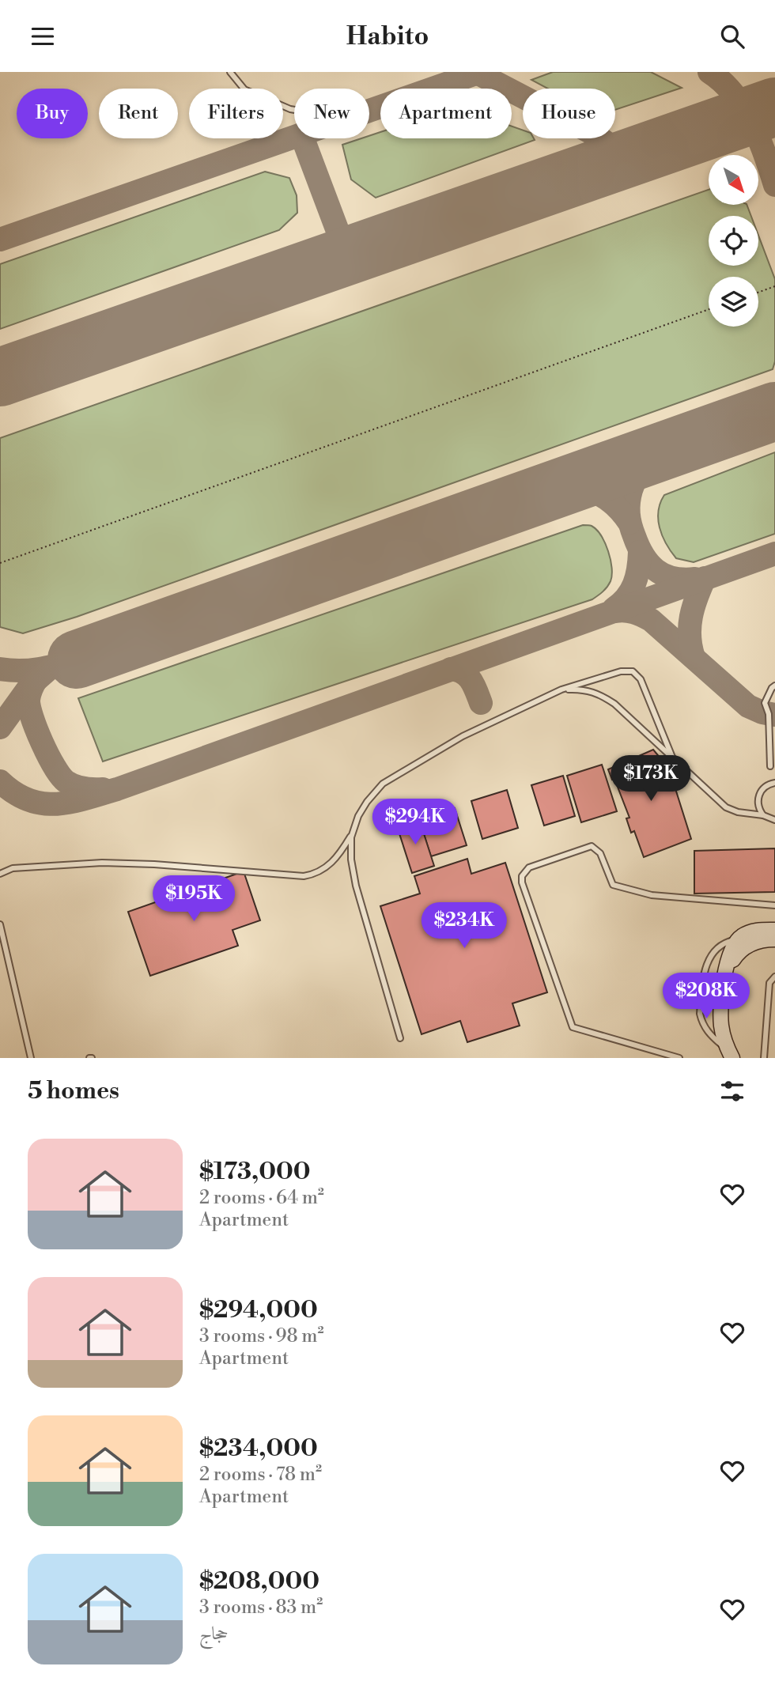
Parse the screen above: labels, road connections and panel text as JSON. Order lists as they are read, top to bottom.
{
  "north": "bottom right",
  "page": {
    "header": "Habito",
    "chip": [
      "Buy",
      "Rent",
      "Filters",
      "New",
      "Apartment",
      "House"
    ],
    "price": [
      "$173K",
      "$294K",
      "$195K",
      "$234K",
      "$208K"
    ],
    "heading": "5 homes",
    "list": [
      {
        "name": "$173,000",
        "note": "2 rooms · 64 m² · Apartment"
      },
      {
        "name": "$294,000",
        "note": "3 rooms · 98 m² · Apartment"
      },
      {
        "name": "$234,000",
        "note": "2 rooms · 78 m² · Apartment"
      },
      {
        "name": "$208,000",
        "note": "3 rooms · 83 m² · حجاج"
      }
    ]
  }
}
